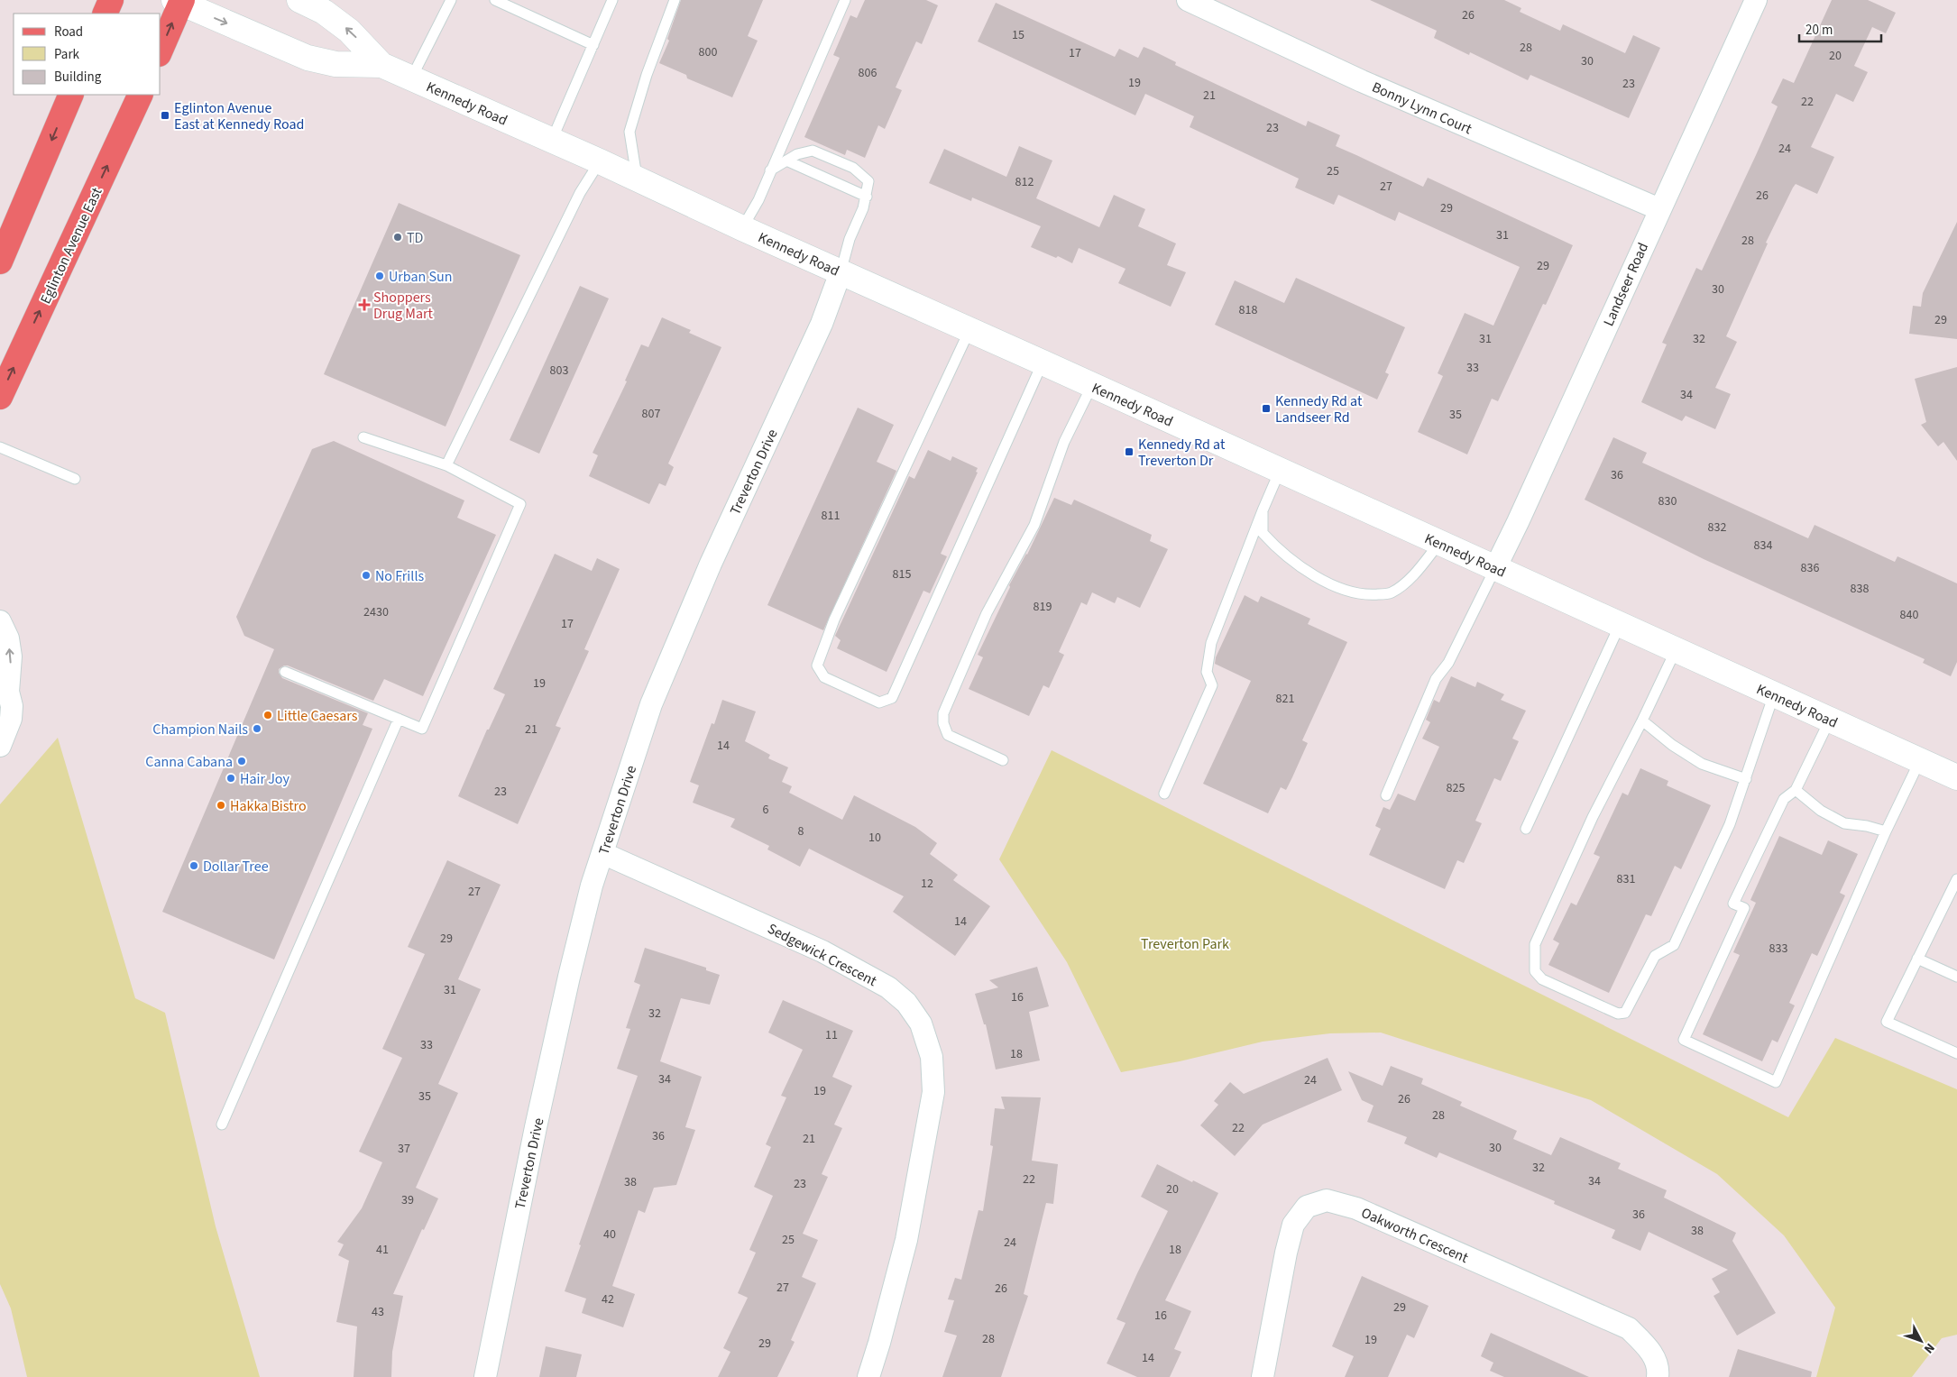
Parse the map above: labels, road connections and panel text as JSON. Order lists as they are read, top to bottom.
{
  "streets": {
    "main road": ["Kennedy Road", "Eglinton Avenue East"],
    "street": [
      "Bonny Lynn Court",
      "Landseer Road",
      "Treverton Drive",
      "Sedgewick Crescent",
      "Oakworth Crescent"
    ]
  },
  "crossings": [
    ["Kennedy Road", "Landseer Road"],
    ["Kennedy Road", "Treverton Drive"],
    ["Bonny Lynn Court", "Landseer Road"],
    ["Treverton Drive", "Sedgewick Crescent"]
  ],
  "parks": ["Treverton Park"],
  "places": {
    "transit": ["Eglinton Avenue East at Kennedy Road", "Kennedy Rd at Landseer Rd", "Kennedy Rd at Treverton Dr"],
    "other": [
      "TD",
      "Urban Sun",
      "No Frills",
      "Little Caesars",
      "Champion Nails",
      "Canna Cabana",
      "Hair Joy",
      "Hakka Bistro",
      "Dollar Tree"
    ],
    "health": ["Shoppers Drug Mart"]
  },
  "house_numbers": [
    "26",
    "15",
    "28",
    "800",
    "17",
    "20",
    "30",
    "806",
    "19",
    "23",
    "21",
    "22",
    "23",
    "24",
    "25",
    "812",
    "27",
    "26",
    "29",
    "31",
    "28",
    "29",
    "30",
    "818",
    "29",
    "31",
    "32",
    "33",
    "803",
    "34",
    "807",
    "35",
    "36",
    "830",
    "811",
    "832",
    "834",
    "836",
    "815",
    "838",
    "819",
    "2430",
    "840",
    "17",
    "19",
    "821",
    "21",
    "14",
    "825",
    "23",
    "6",
    "8",
    "10",
    "831",
    "12",
    "27",
    "14",
    "29",
    "833",
    "31",
    "16",
    "32",
    "11",
    "33",
    "18",
    "34",
    "24",
    "19",
    "35",
    "26",
    "28",
    "22",
    "36",
    "21",
    "30",
    "37",
    "32",
    "22",
    "34",
    "38",
    "23",
    "20",
    "39",
    "36",
    "38",
    "40",
    "25",
    "24",
    "41",
    "18",
    "27",
    "26",
    "42",
    "29",
    "43",
    "16",
    "28",
    "19",
    "29",
    "14"
  ],
  "legend": ["Road", "Park", "Building"],
  "scale_bar": "20 m",
  "north": "bottom right"
}
